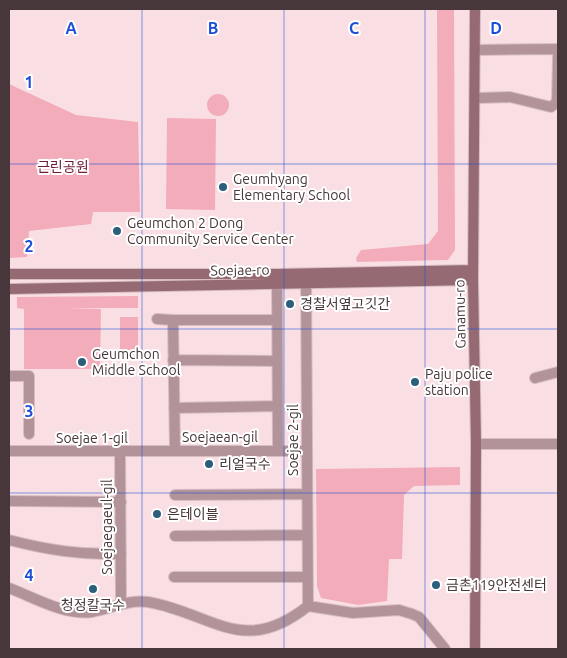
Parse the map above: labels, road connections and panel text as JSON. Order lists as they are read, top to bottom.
{
  "streets": {
    "street": [
      "Soejae-ro",
      "Ganamu-ro",
      "Soejaean-gil",
      "Soejae 1-gil",
      "Soejae 2-gil",
      "Soejaegaeul-gil"
    ]
  },
  "crossings": [
    ["Soejae-ro", "Soejaean-gil"],
    ["Soejaean-gil", "Soejae 1-gil"],
    ["Soejaean-gil", "Soejae 2-gil"],
    ["Soejae 1-gil", "Soejaegaeul-gil"]
  ],
  "parks": ["근린공원"],
  "places": [
    "Geumhyang Elementary School",
    "Geumchon 2 Dong Community Service Center",
    "경찰서옆고깃간",
    "Geumchon Middle School",
    "Paju police station",
    "리얼국수",
    "은테이블",
    "금촌119안전센터",
    "청정칼국수"
  ],
  "grid": {
    "columns": [
      "A",
      "B",
      "C",
      "D"
    ],
    "rows": [
      "1",
      "2",
      "3",
      "4"
    ]
  }
}
